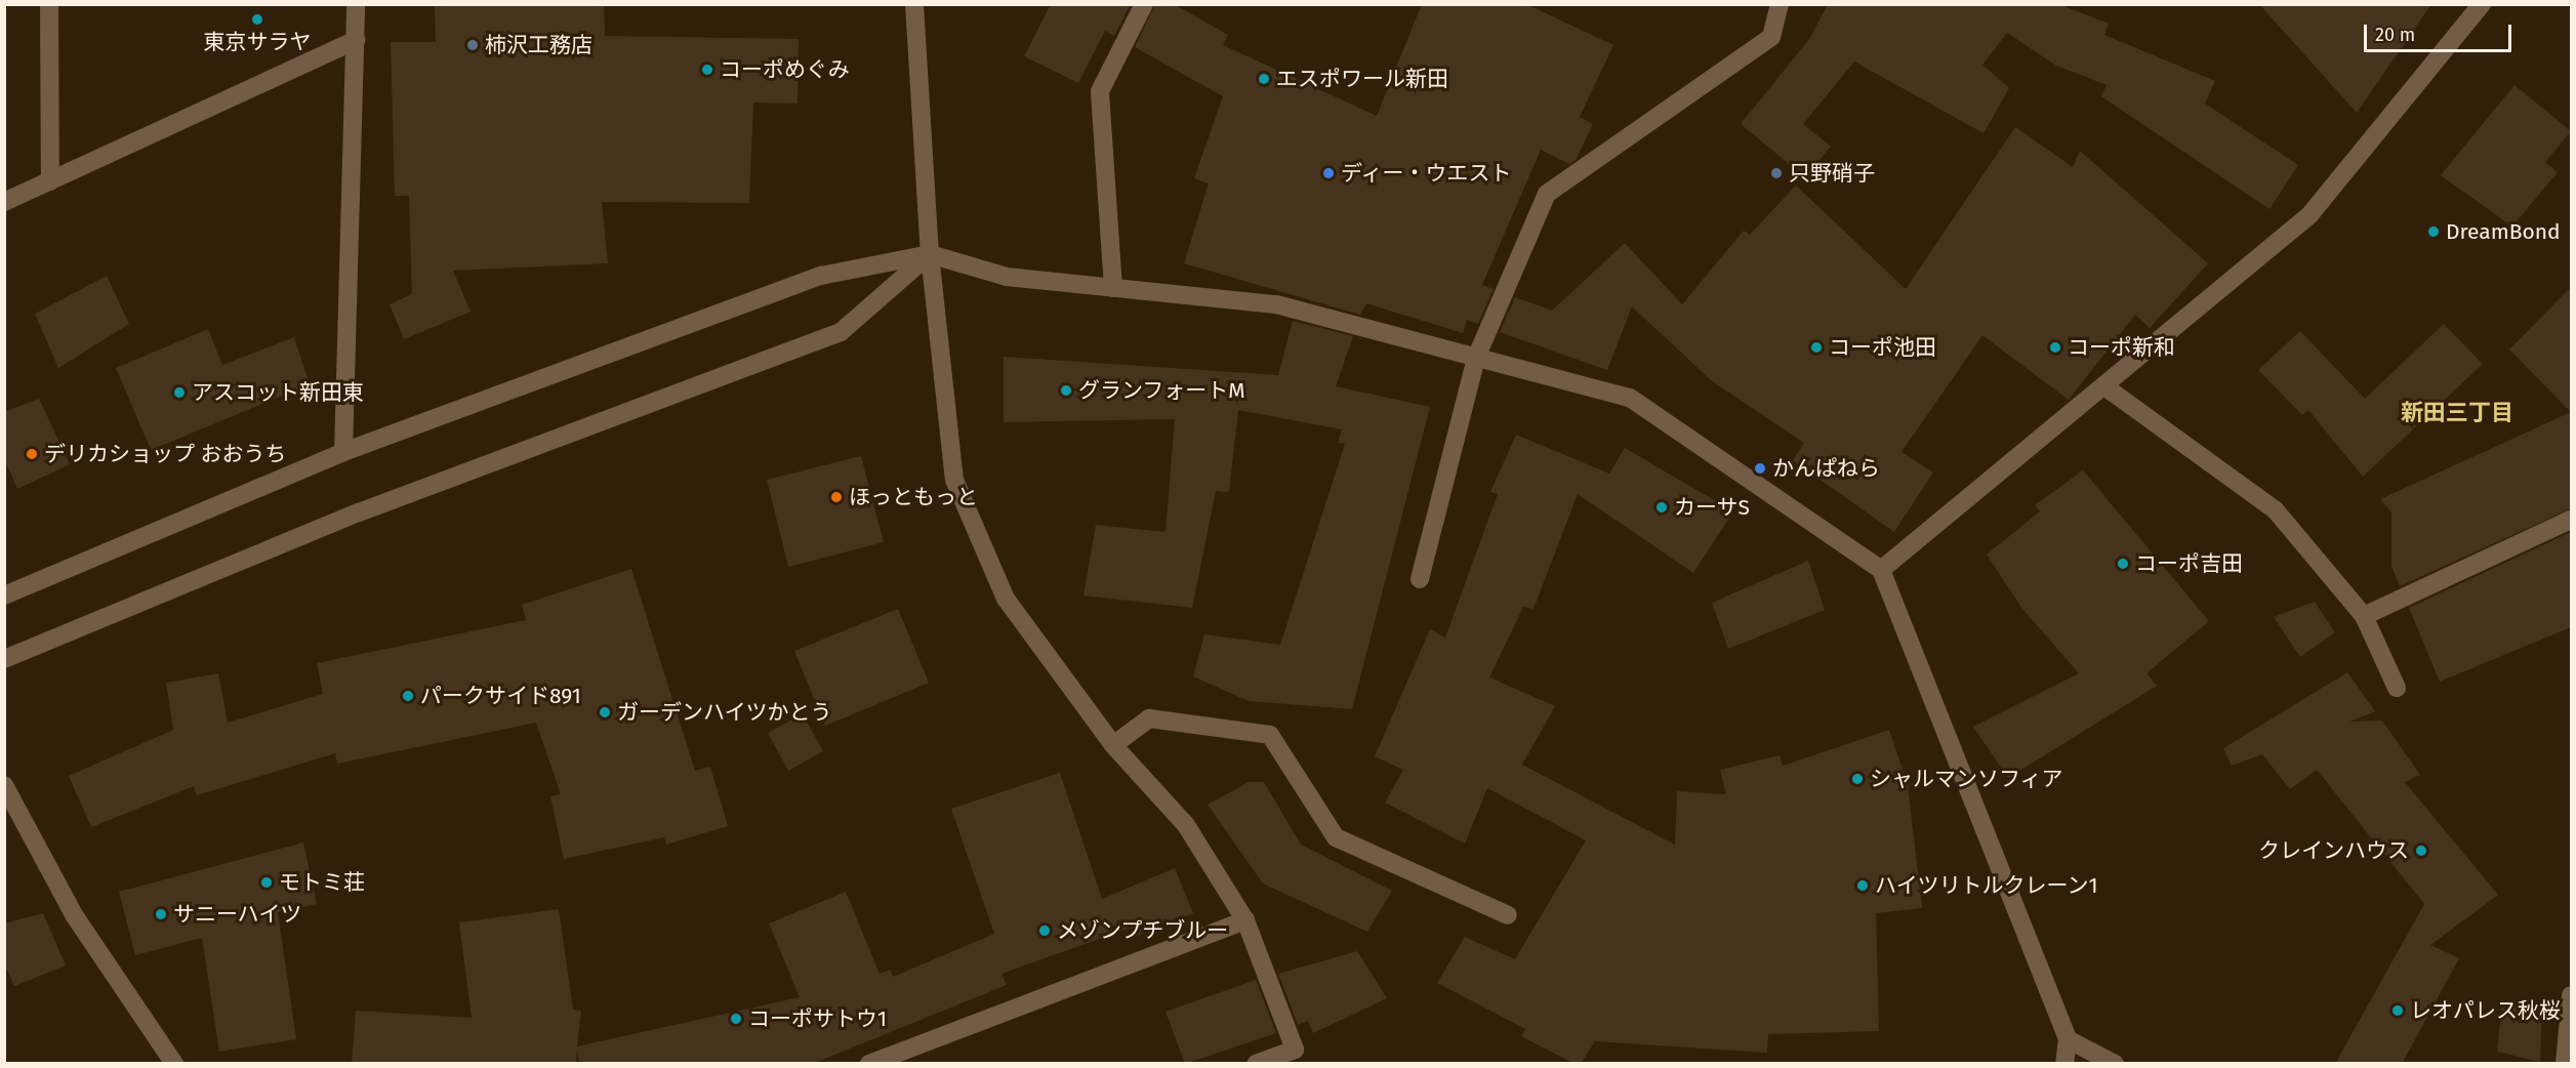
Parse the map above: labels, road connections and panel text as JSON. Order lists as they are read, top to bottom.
{
  "districts": ["新田三丁目"],
  "places": [
    "東京サラヤ",
    "柿沢工務店",
    "コーポめぐみ",
    "エスポワール新田",
    "ディー・ウエスト",
    "只野硝子",
    "DreamBond",
    "コーポ池田",
    "コーポ新和",
    "グランフォートM",
    "アスコット新田東",
    "デリカショップ おおうち",
    "かんぱねら",
    "ほっともっと",
    "カーサS",
    "コーポ吉田",
    "パークサイド891",
    "ガーデンハイツかとう",
    "シャルマンソフィア",
    "クレインハウス",
    "モトミ荘",
    "ハイツリトルクレーン1",
    "サニーハイツ",
    "メゾンプチブルー",
    "レオパレス秋桜",
    "コーポサトウ1"
  ],
  "scale_bar": "20 m"
}
